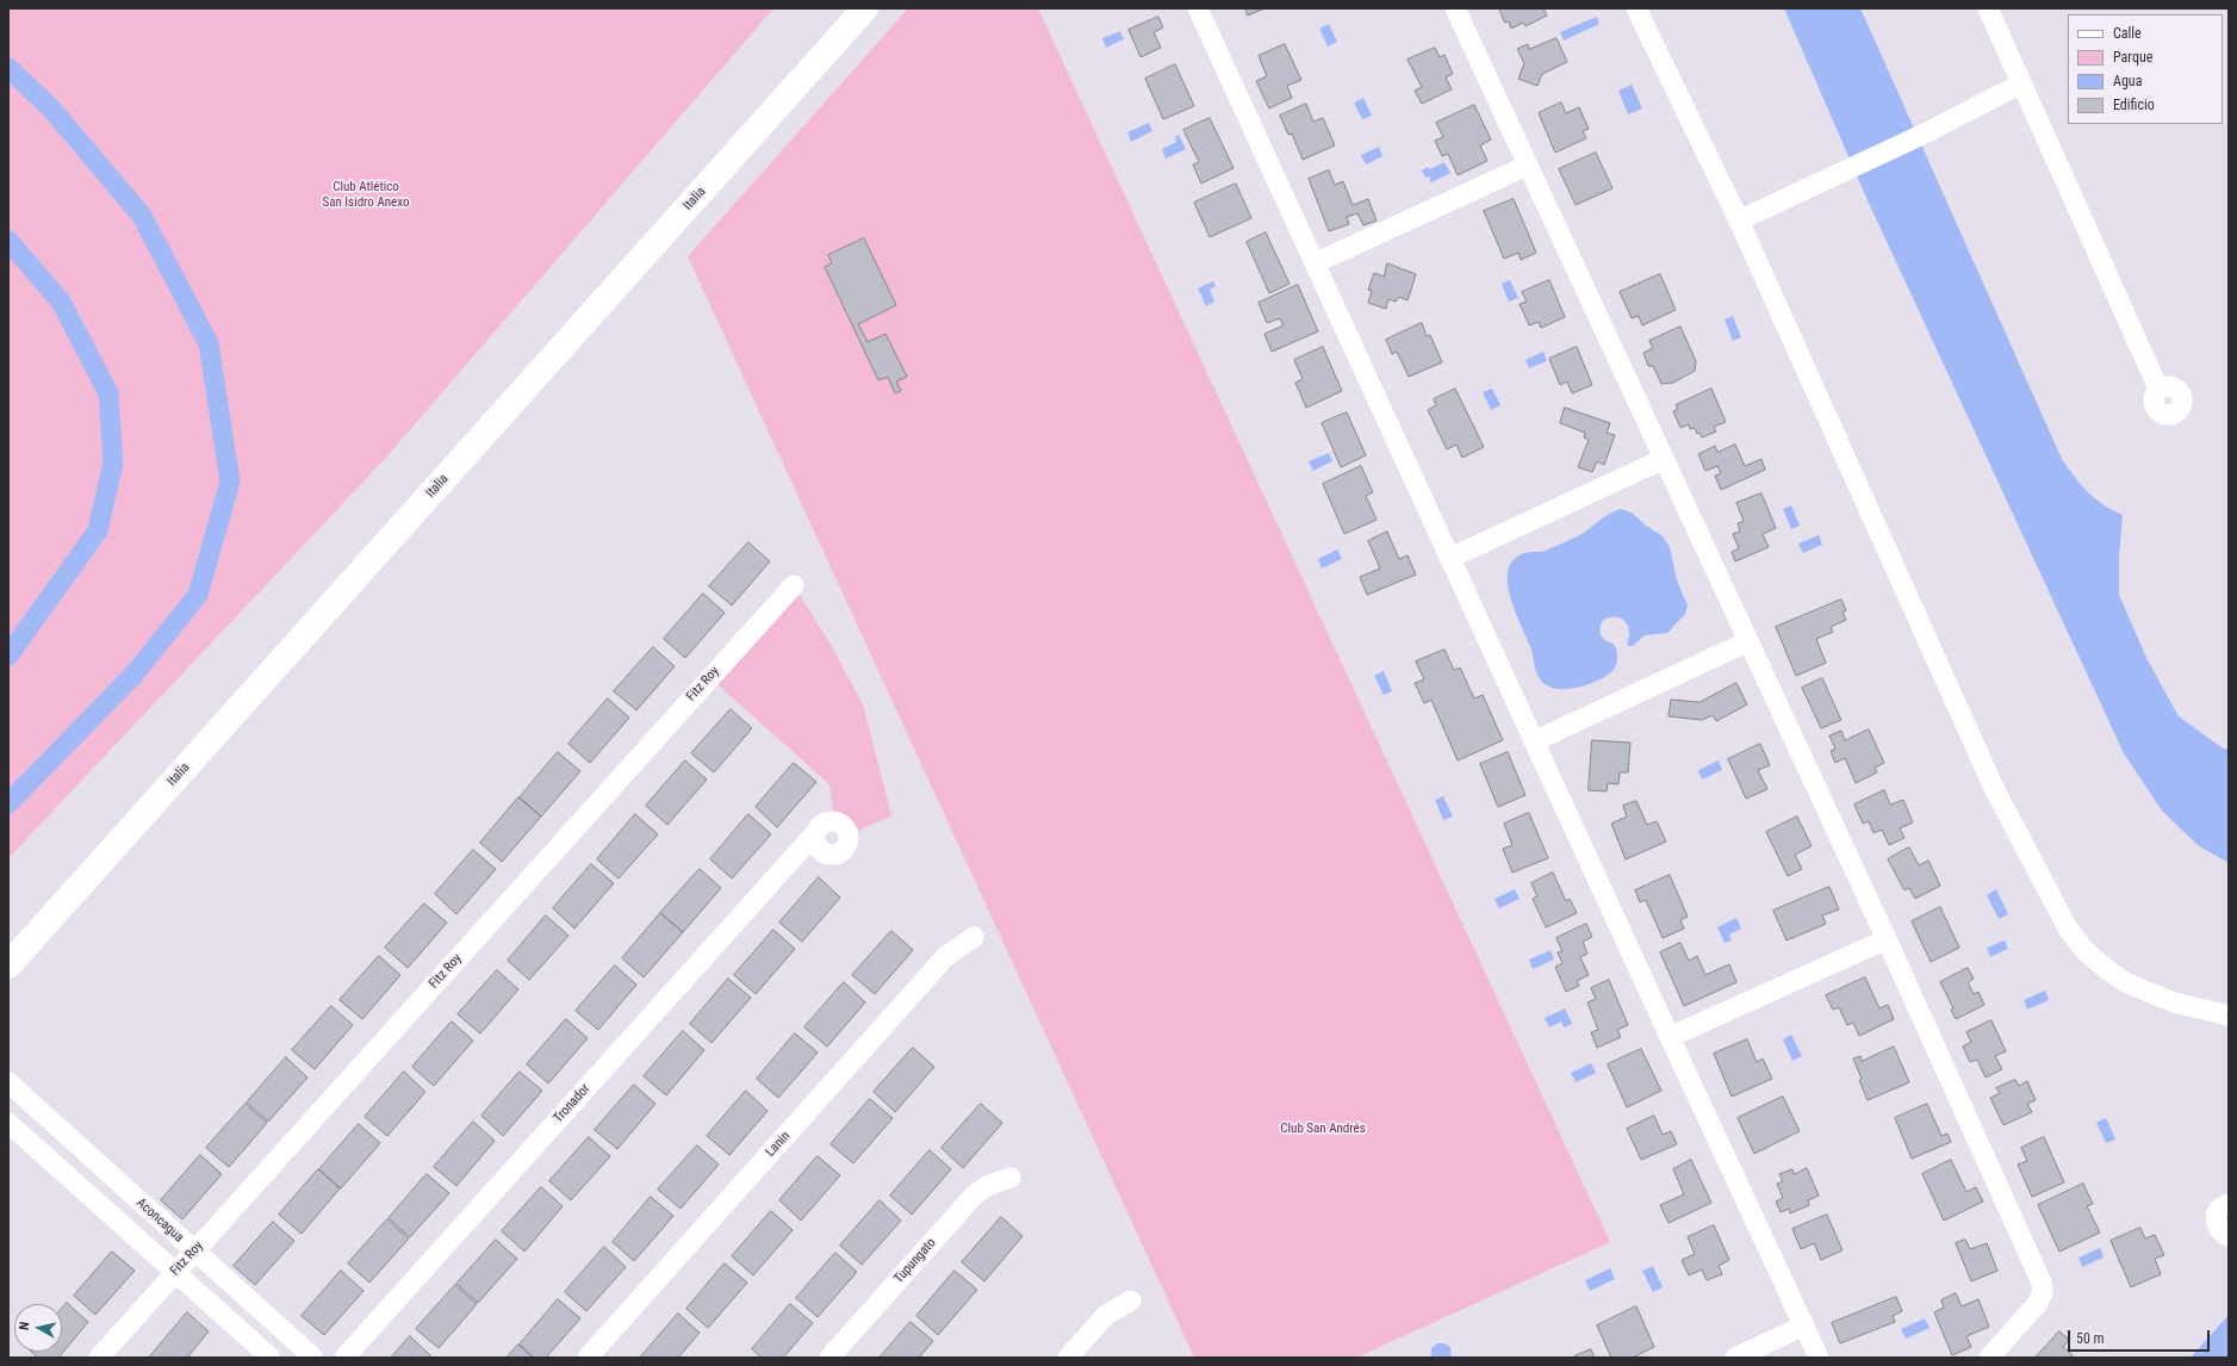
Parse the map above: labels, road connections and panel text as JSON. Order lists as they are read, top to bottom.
{
  "streets": {
    "street": [
      "Italia",
      "Fitz Roy",
      "Tronador",
      "Lanin",
      "Aconcagua",
      "Tupungato"
    ]
  },
  "crossings": [
    ["Fitz Roy", "Aconcagua"]
  ],
  "parks": ["Club Atlético San Isidro Anexo", "Club San Andrés"],
  "legend": [
    "Calle",
    "Parque",
    "Agua",
    "Edificio"
  ],
  "scale_bar": "50 m",
  "north": "left"
}
